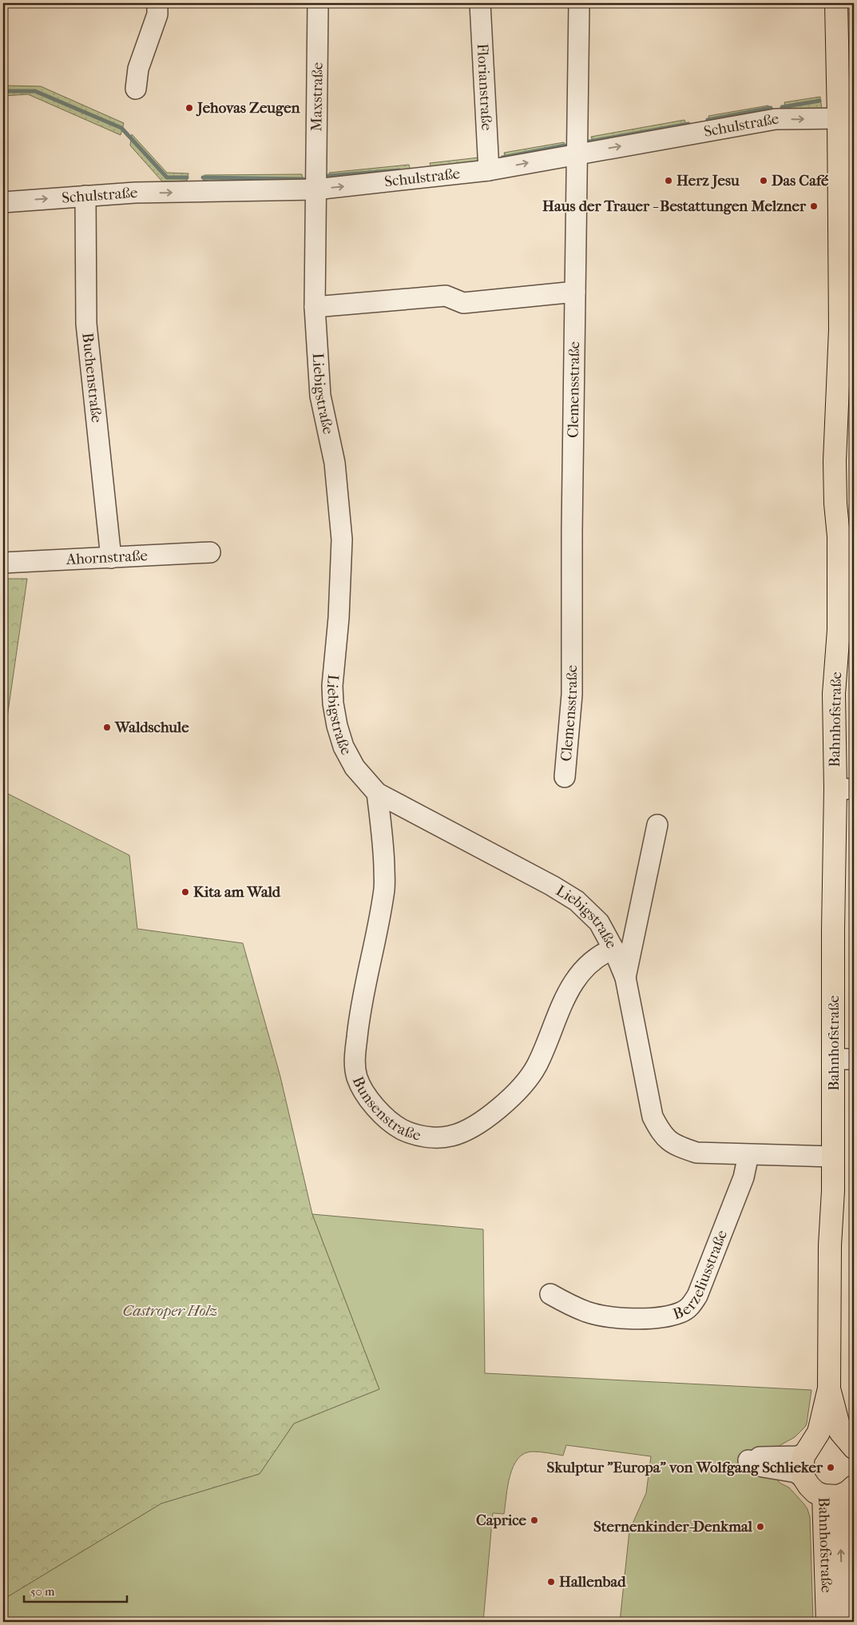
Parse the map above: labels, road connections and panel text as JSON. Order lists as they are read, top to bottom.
{
  "streets": {
    "main road": ["Bahnhofstraße"],
    "street": [
      "Florianstraße",
      "Maxstraße",
      "Schulstraße",
      "Buchenstraße",
      "Clemensstraße",
      "Liebigstraße",
      "Ahornstraße",
      "Bunsenstraße",
      "Berzeliusstraße"
    ]
  },
  "crossings": [
    ["Florianstraße", "Schulstraße"],
    ["Maxstraße", "Schulstraße"],
    ["Maxstraße", "Liebigstraße"],
    ["Schulstraße", "Buchenstraße"],
    ["Schulstraße", "Clemensstraße"],
    ["Schulstraße", "Liebigstraße"],
    ["Schulstraße", "Bahnhofstraße"],
    ["Buchenstraße", "Ahornstraße"],
    ["Liebigstraße", "Bahnhofstraße"],
    ["Liebigstraße", "Bunsenstraße"],
    ["Liebigstraße", "Berzeliusstraße"]
  ],
  "one_way": ["Schulstraße"],
  "parks": ["Castroper Holz"],
  "places": [
    "Jehovas Zeugen",
    "Herz Jesu",
    "Das Café",
    "Haus der Trauer - Bestattungen Melzner",
    "Waldschule",
    "Kita am Wald",
    "Skulptur \"Europa\" von Wolfgang Schlieker",
    "Caprice",
    "Sternenkinder-Denkmal",
    "Hallenbad"
  ],
  "scale_bar": "50 m"
}
